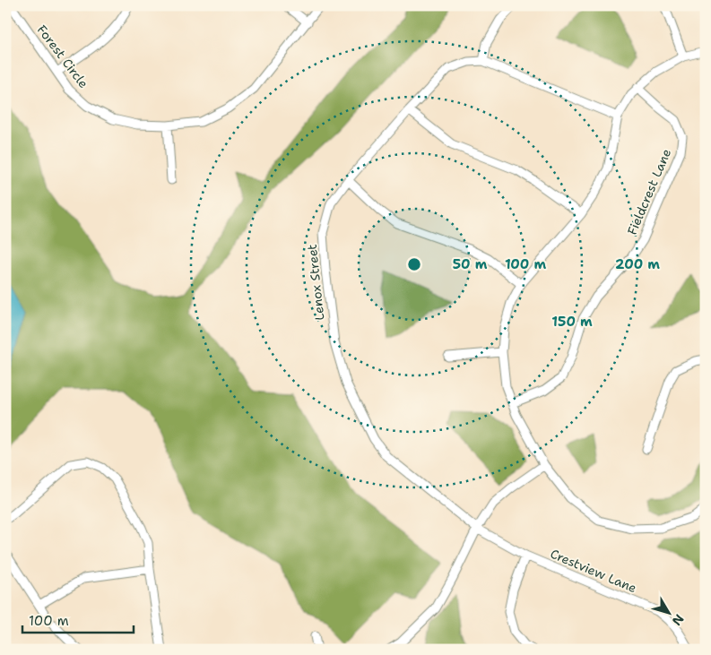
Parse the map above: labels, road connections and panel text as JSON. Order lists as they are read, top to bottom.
{
  "streets": {
    "street": [
      "Forest Circle",
      "Fieldcrest Lane",
      "Lenox Street",
      "Crestview Lane"
    ]
  },
  "crossings": [
    ["Lenox Street", "Crestview Lane"]
  ],
  "scale_bar": "100 m",
  "north": "bottom right",
  "rings": [
    "50 m",
    "100 m",
    "200 m",
    "150 m"
  ]
}
